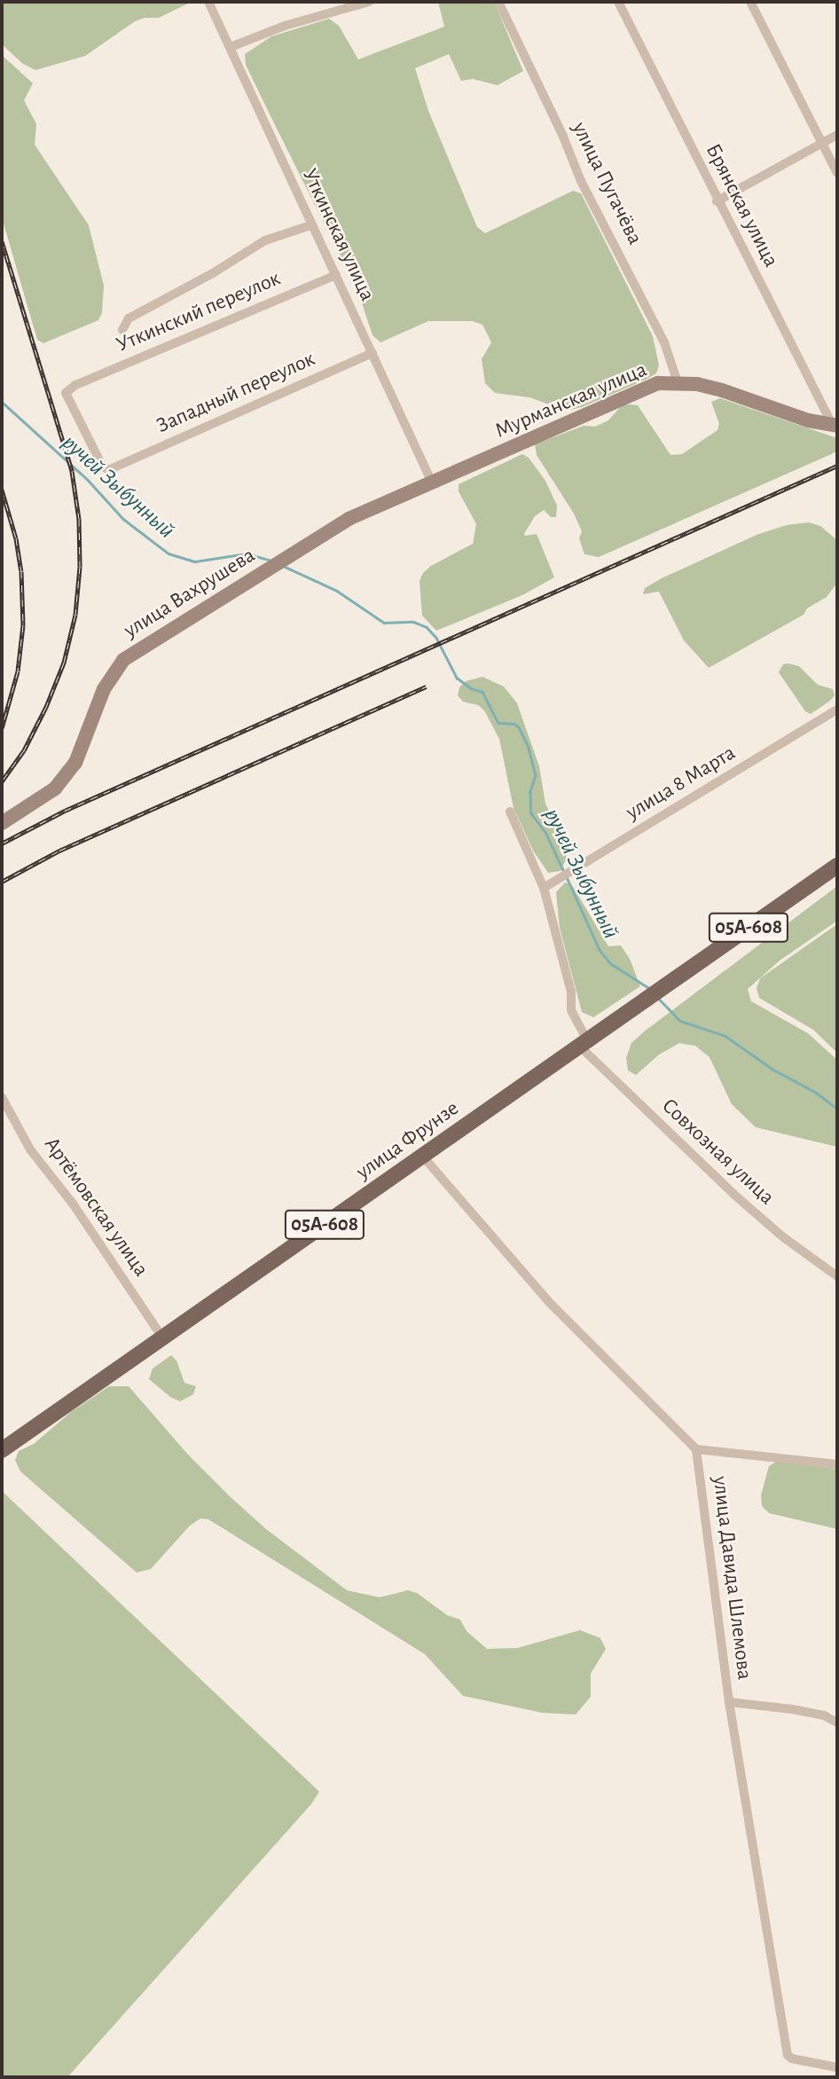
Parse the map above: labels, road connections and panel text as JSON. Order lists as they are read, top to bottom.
{
  "streets": {
    "main road": [
      "Мурманская улица",
      "улица Вахрушева",
      "05А-608",
      "улица Фрунзе"
    ],
    "street": [
      "улица Пугачёва",
      "Брянская улица",
      "Уткинская улица",
      "Уткинский переулок",
      "Западный переулок",
      "улица 8 Марта",
      "Совхозная улица",
      "Артёмовская улица",
      "улица Давида Шлемова"
    ]
  },
  "crossings": [
    ["улица Пугачёва", "Мурманская улица"],
    ["Брянская улица", "Мурманская улица"],
    ["Уткинская улица", "Уткинский переулок"],
    ["Уткинская улица", "Западный переулок"],
    ["Уткинская улица", "Мурманская улица"],
    ["Уткинская улица", "улица Вахрушева"],
    ["Уткинский переулок", "Западный переулок"],
    ["Мурманская улица", "улица Вахрушева"],
    ["улица Фрунзе", "Совхозная улица"],
    ["улица Фрунзе", "Артёмовская улица"],
    ["улица Фрунзе", "улица Давида Шлемова"]
  ],
  "water": ["ручей Зыбунный"]
}
